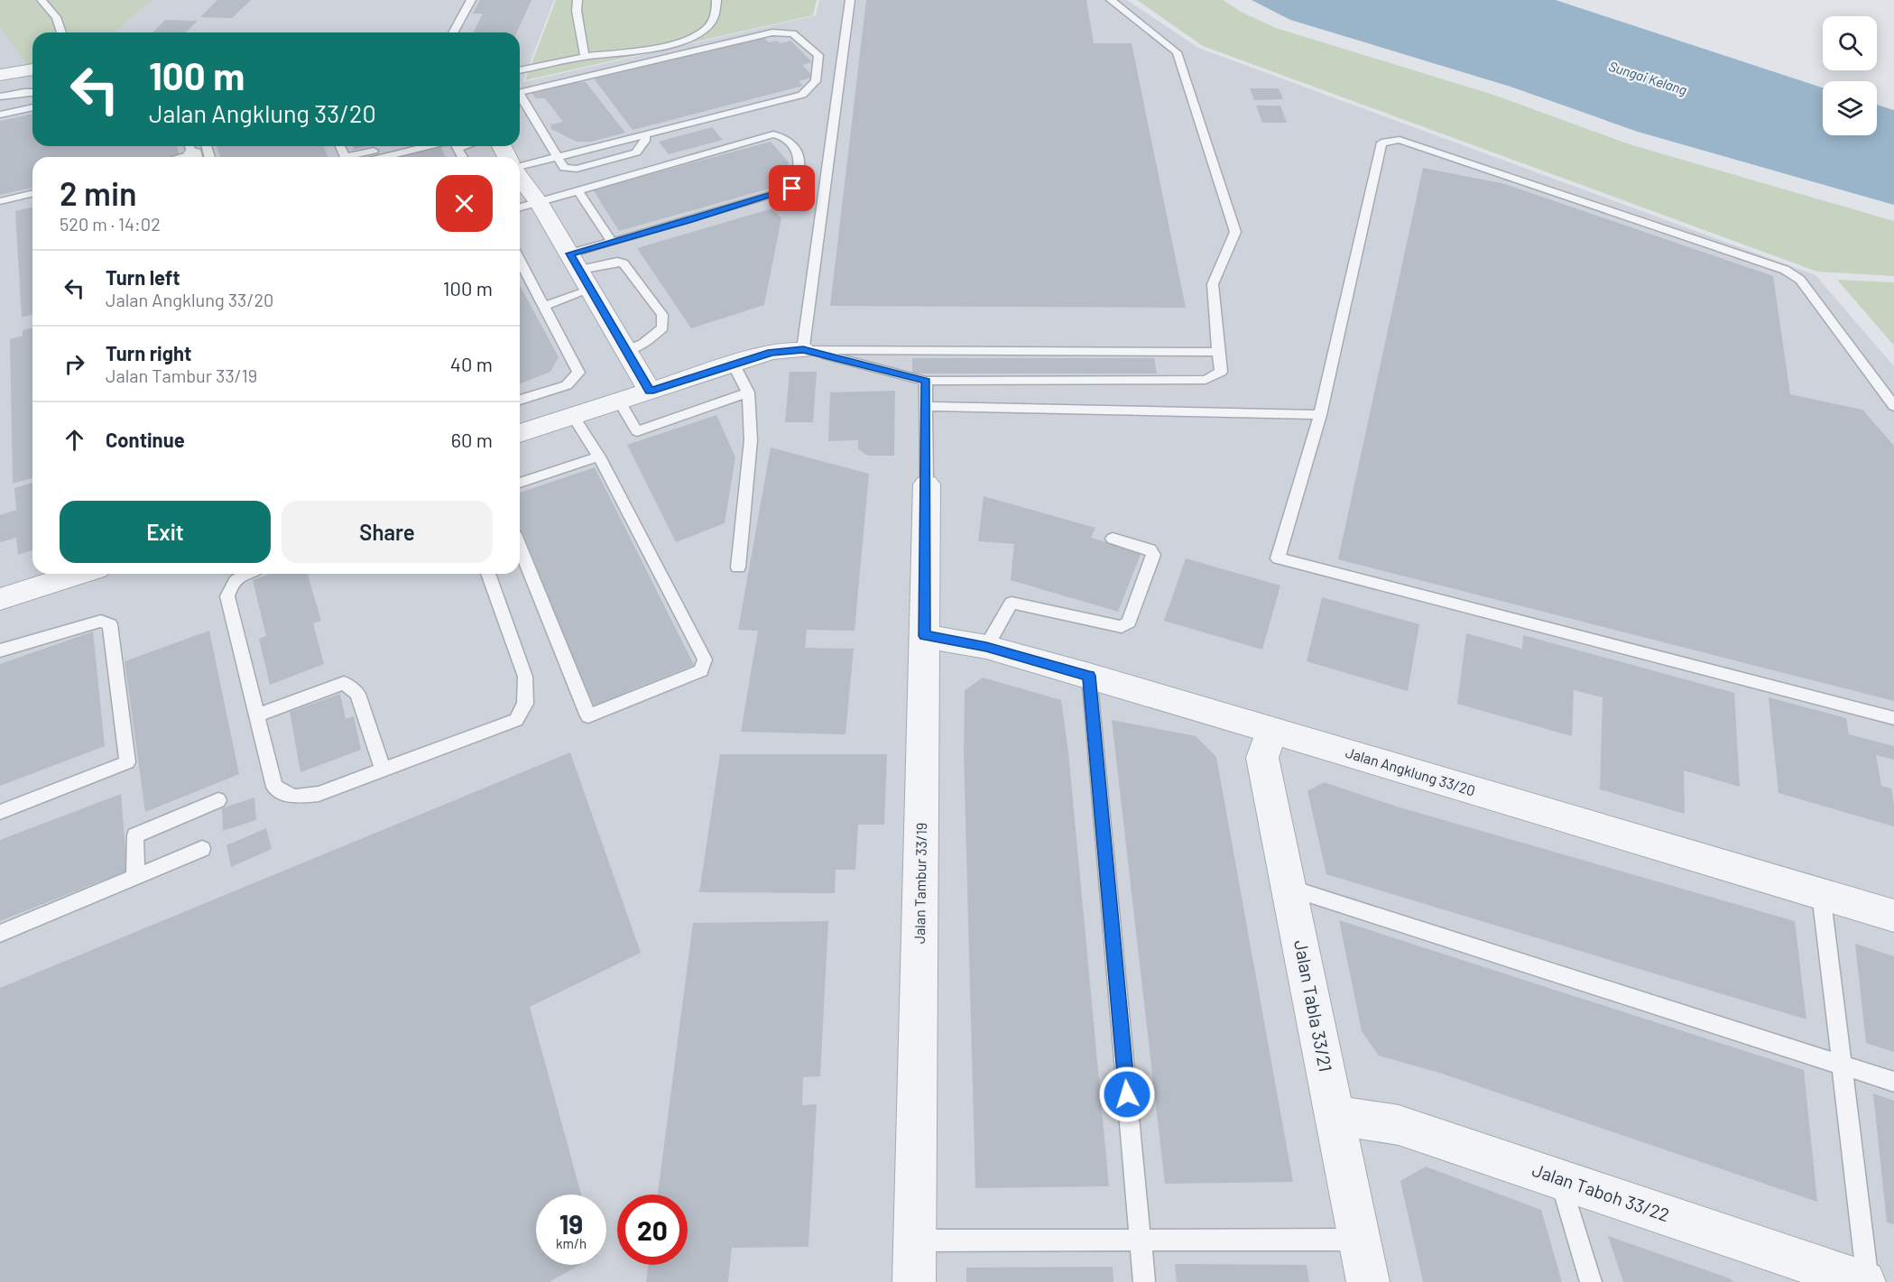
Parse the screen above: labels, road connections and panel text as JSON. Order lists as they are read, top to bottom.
{
  "streets": {
    "street": [
      "Jalan Angklung 33/20",
      "Jalan Tambur 33/19",
      "Jalan Tabla 33/21",
      "Jalan Taboh 33/22"
    ]
  },
  "crossings": [
    ["Jalan Angklung 33/20", "Jalan Tambur 33/19"],
    ["Jalan Angklung 33/20", "Jalan Tabla 33/21"],
    ["Jalan Tabla 33/21", "Jalan Taboh 33/22"]
  ],
  "water": ["Sungai Kelang"],
  "page": {
    "turn": ["100 m", "Jalan Angklung 33/20"],
    "heading": ["2 min", "520 m · 14:02"],
    "list": [
      {
        "name": "Turn left",
        "note": "Jalan Angklung 33/20",
        "value": "100 m"
      },
      {
        "name": "Turn right",
        "note": "Jalan Tambur 33/19",
        "value": "40 m"
      },
      {
        "name": "Continue",
        "value": "60 m"
      }
    ],
    "buttons": ["Exit", "Share"],
    "speed": "19 km/h",
    "limit": "20"
  }
}
